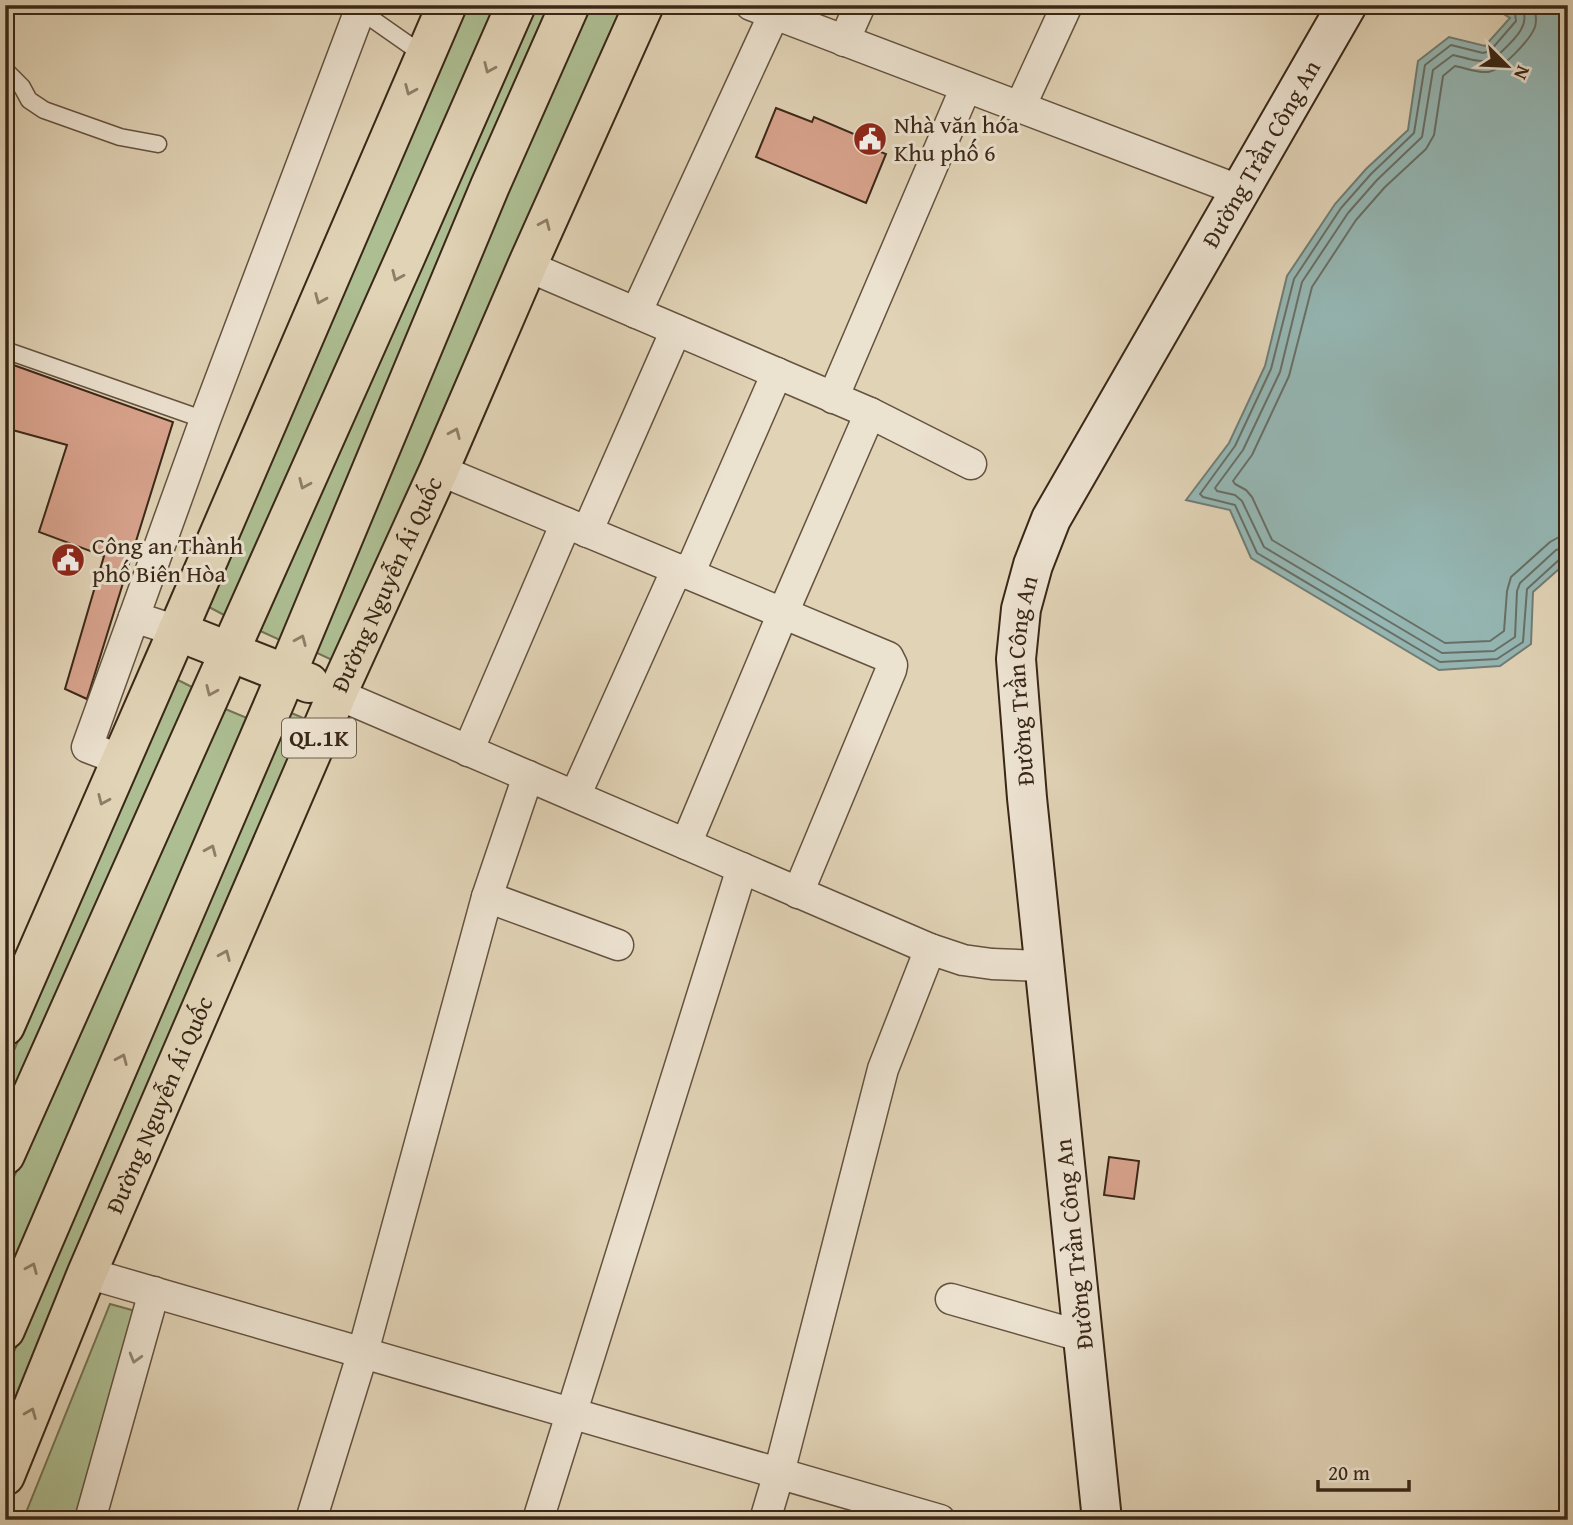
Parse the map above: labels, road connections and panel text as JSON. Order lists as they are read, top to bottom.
{
  "streets": {
    "main road": ["Đường Nguyễn Ái Quốc", "QL.1K"],
    "street": ["Đường Trần Công An"]
  },
  "places": {
    "public building": ["Nhà văn hóa Khu phố 6", "Công an Thành phố Biên Hòa"]
  },
  "scale_bar": "20 m",
  "north": "bottom right"
}
